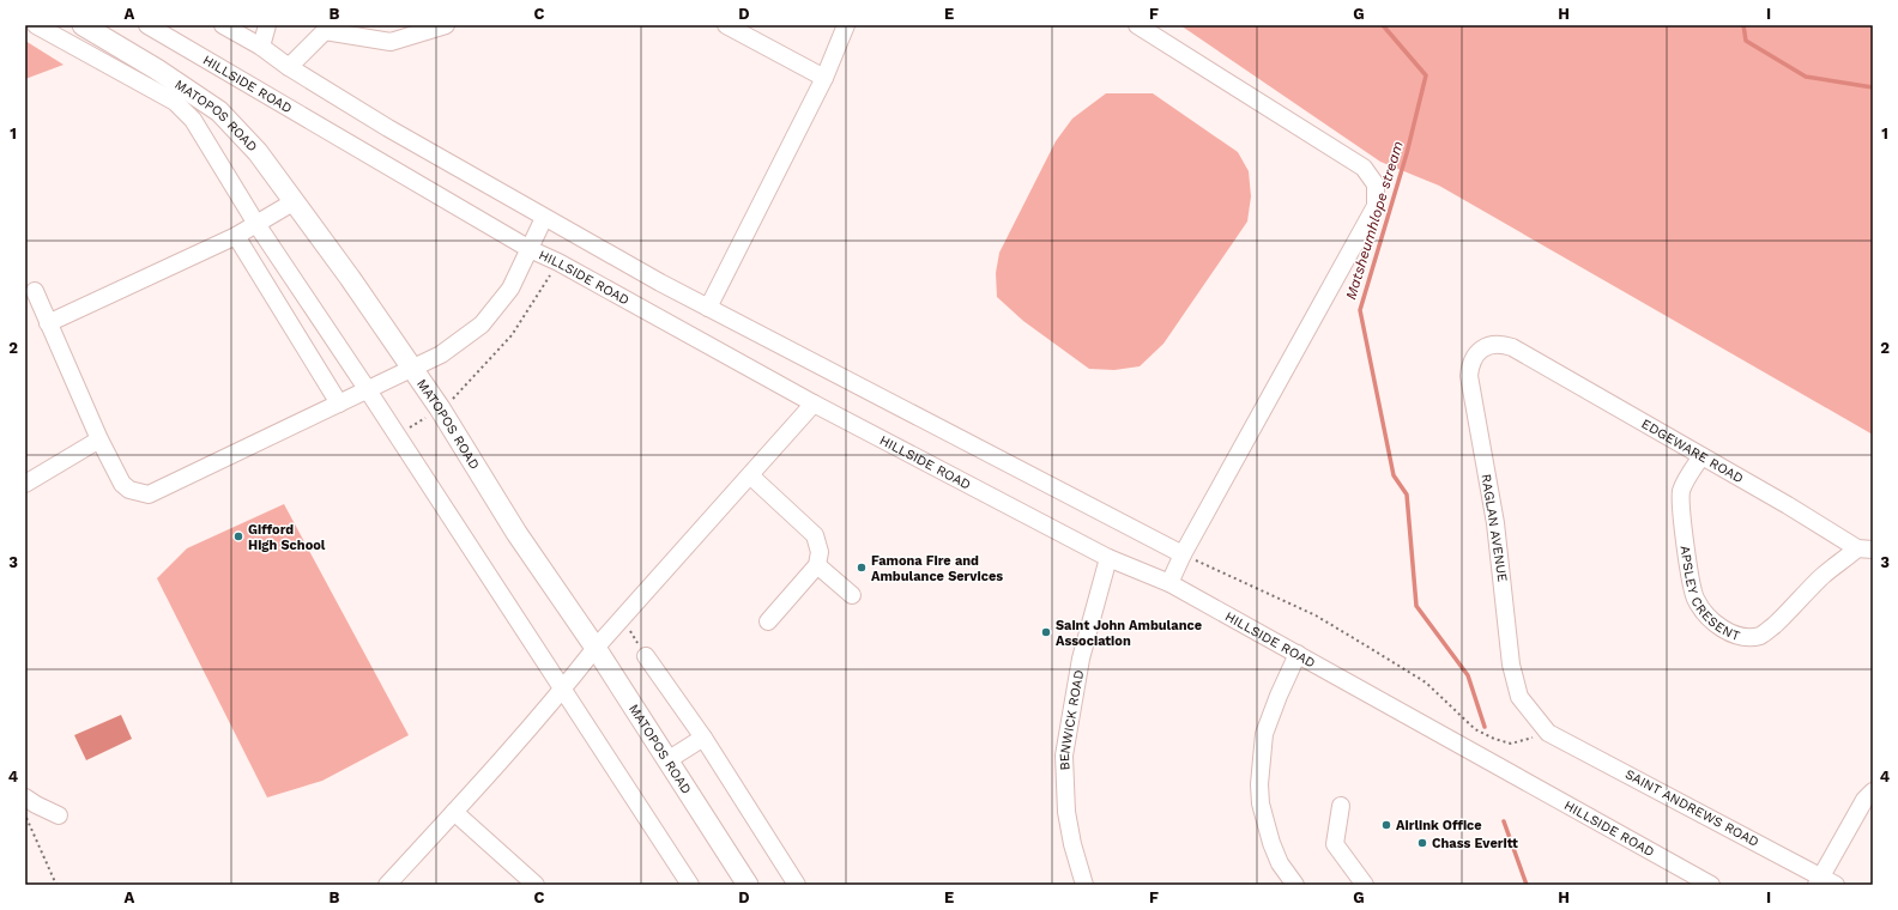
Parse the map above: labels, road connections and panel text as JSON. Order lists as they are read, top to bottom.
{
  "streets": {
    "main road": ["MATOPOS ROAD"],
    "street": [
      "HILLSIDE ROAD",
      "EDGEWARE ROAD",
      "RAGLAN AVENUE",
      "APSLEY CRESENT",
      "BENWICK ROAD",
      "SAINT ANDREWS ROAD"
    ]
  },
  "crossings": [
    ["HILLSIDE ROAD", "BENWICK ROAD"],
    ["EDGEWARE ROAD", "RAGLAN AVENUE"],
    ["EDGEWARE ROAD", "APSLEY CRESENT"],
    ["RAGLAN AVENUE", "SAINT ANDREWS ROAD"]
  ],
  "water": ["Matsheumhlope stream"],
  "places": [
    "Gifford High School",
    "Famona Fire and Ambulance Services",
    "Saint John Ambulance Association",
    "Airlink Office",
    "Chass Everitt"
  ],
  "grid": {
    "columns": [
      "A",
      "B",
      "C",
      "D",
      "E",
      "F",
      "G",
      "H",
      "I"
    ],
    "rows": [
      "1",
      "2",
      "3",
      "4"
    ]
  }
}
